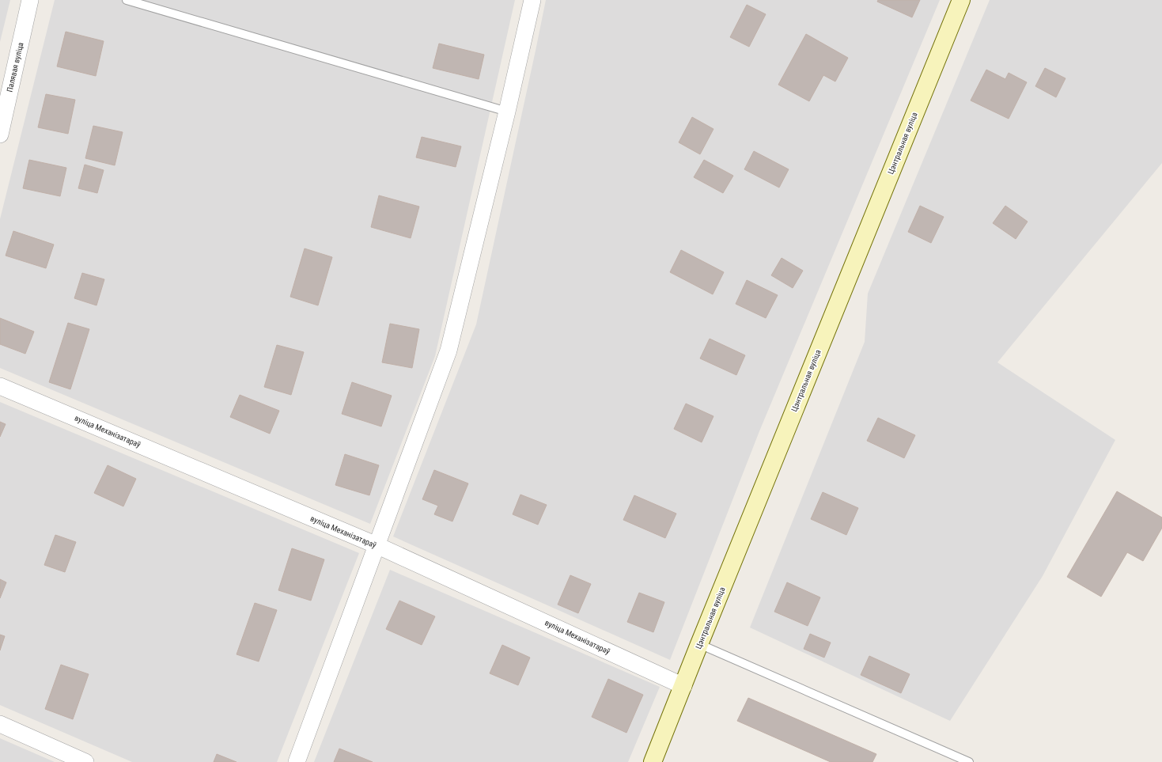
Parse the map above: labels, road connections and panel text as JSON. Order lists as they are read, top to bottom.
{
  "streets": {
    "street": ["Палявая вуліца", "Цэнтральная вуліца", "вуліца Механізатараў"]
  },
  "crossings": [
    ["Цэнтральная вуліца", "вуліца Механізатараў"]
  ]
}
